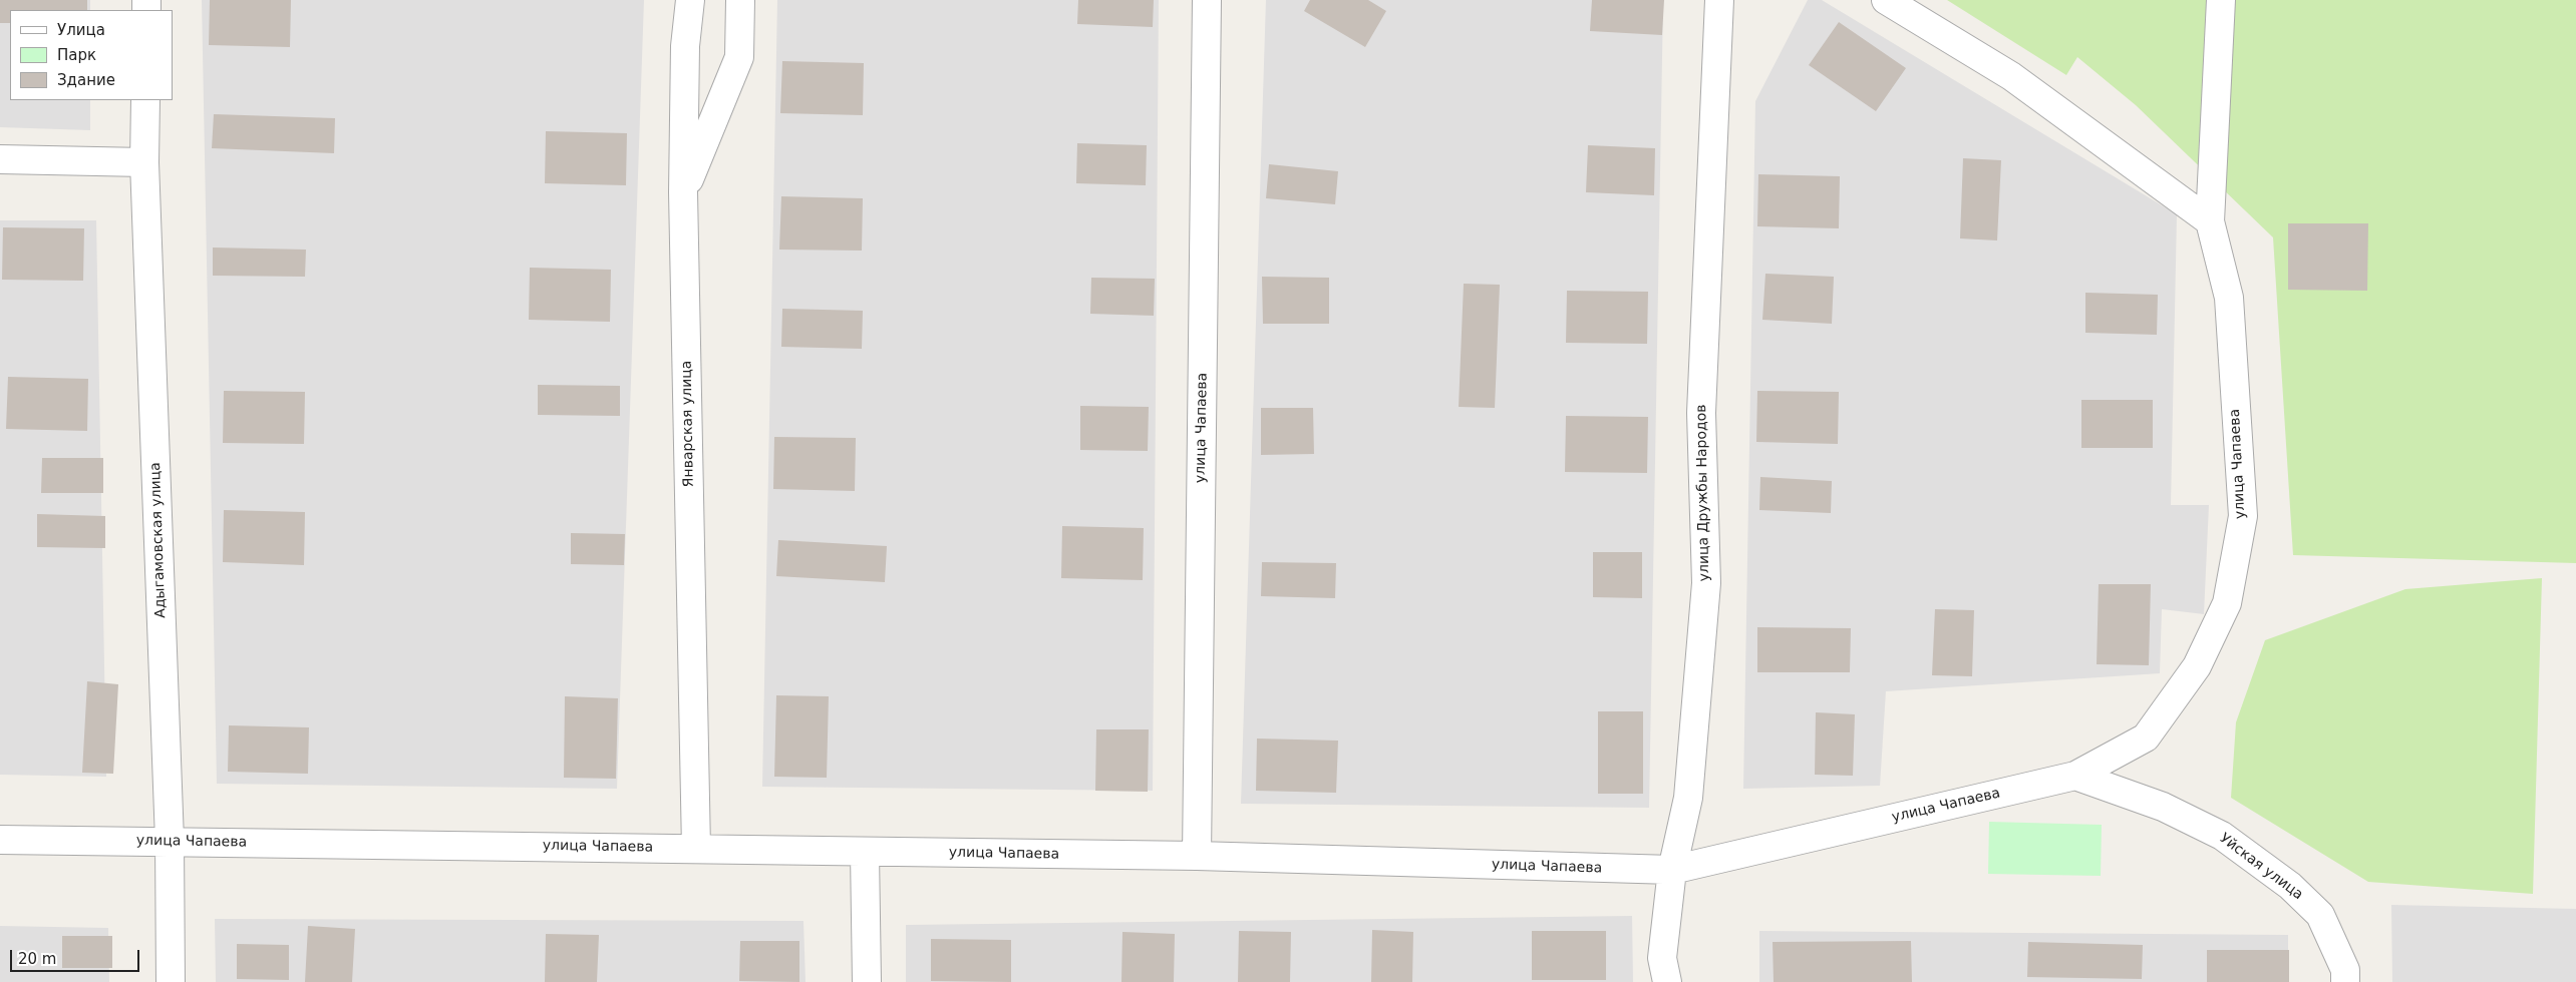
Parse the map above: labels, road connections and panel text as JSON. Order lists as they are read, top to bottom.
{
  "streets": {
    "street": [
      "Январская улица",
      "улица Чапаева",
      "улица Дружбы Народов",
      "Адыгамовская улица",
      "Уйская улица"
    ]
  },
  "crossings": [
    ["Январская улица", "улица Чапаева"],
    ["улица Чапаева", "улица Дружбы Народов"],
    ["улица Чапаева", "Адыгамовская улица"],
    ["улица Чапаева", "Уйская улица"]
  ],
  "legend": ["Улица", "Парк", "Здание"],
  "scale_bar": "20 m"
}
